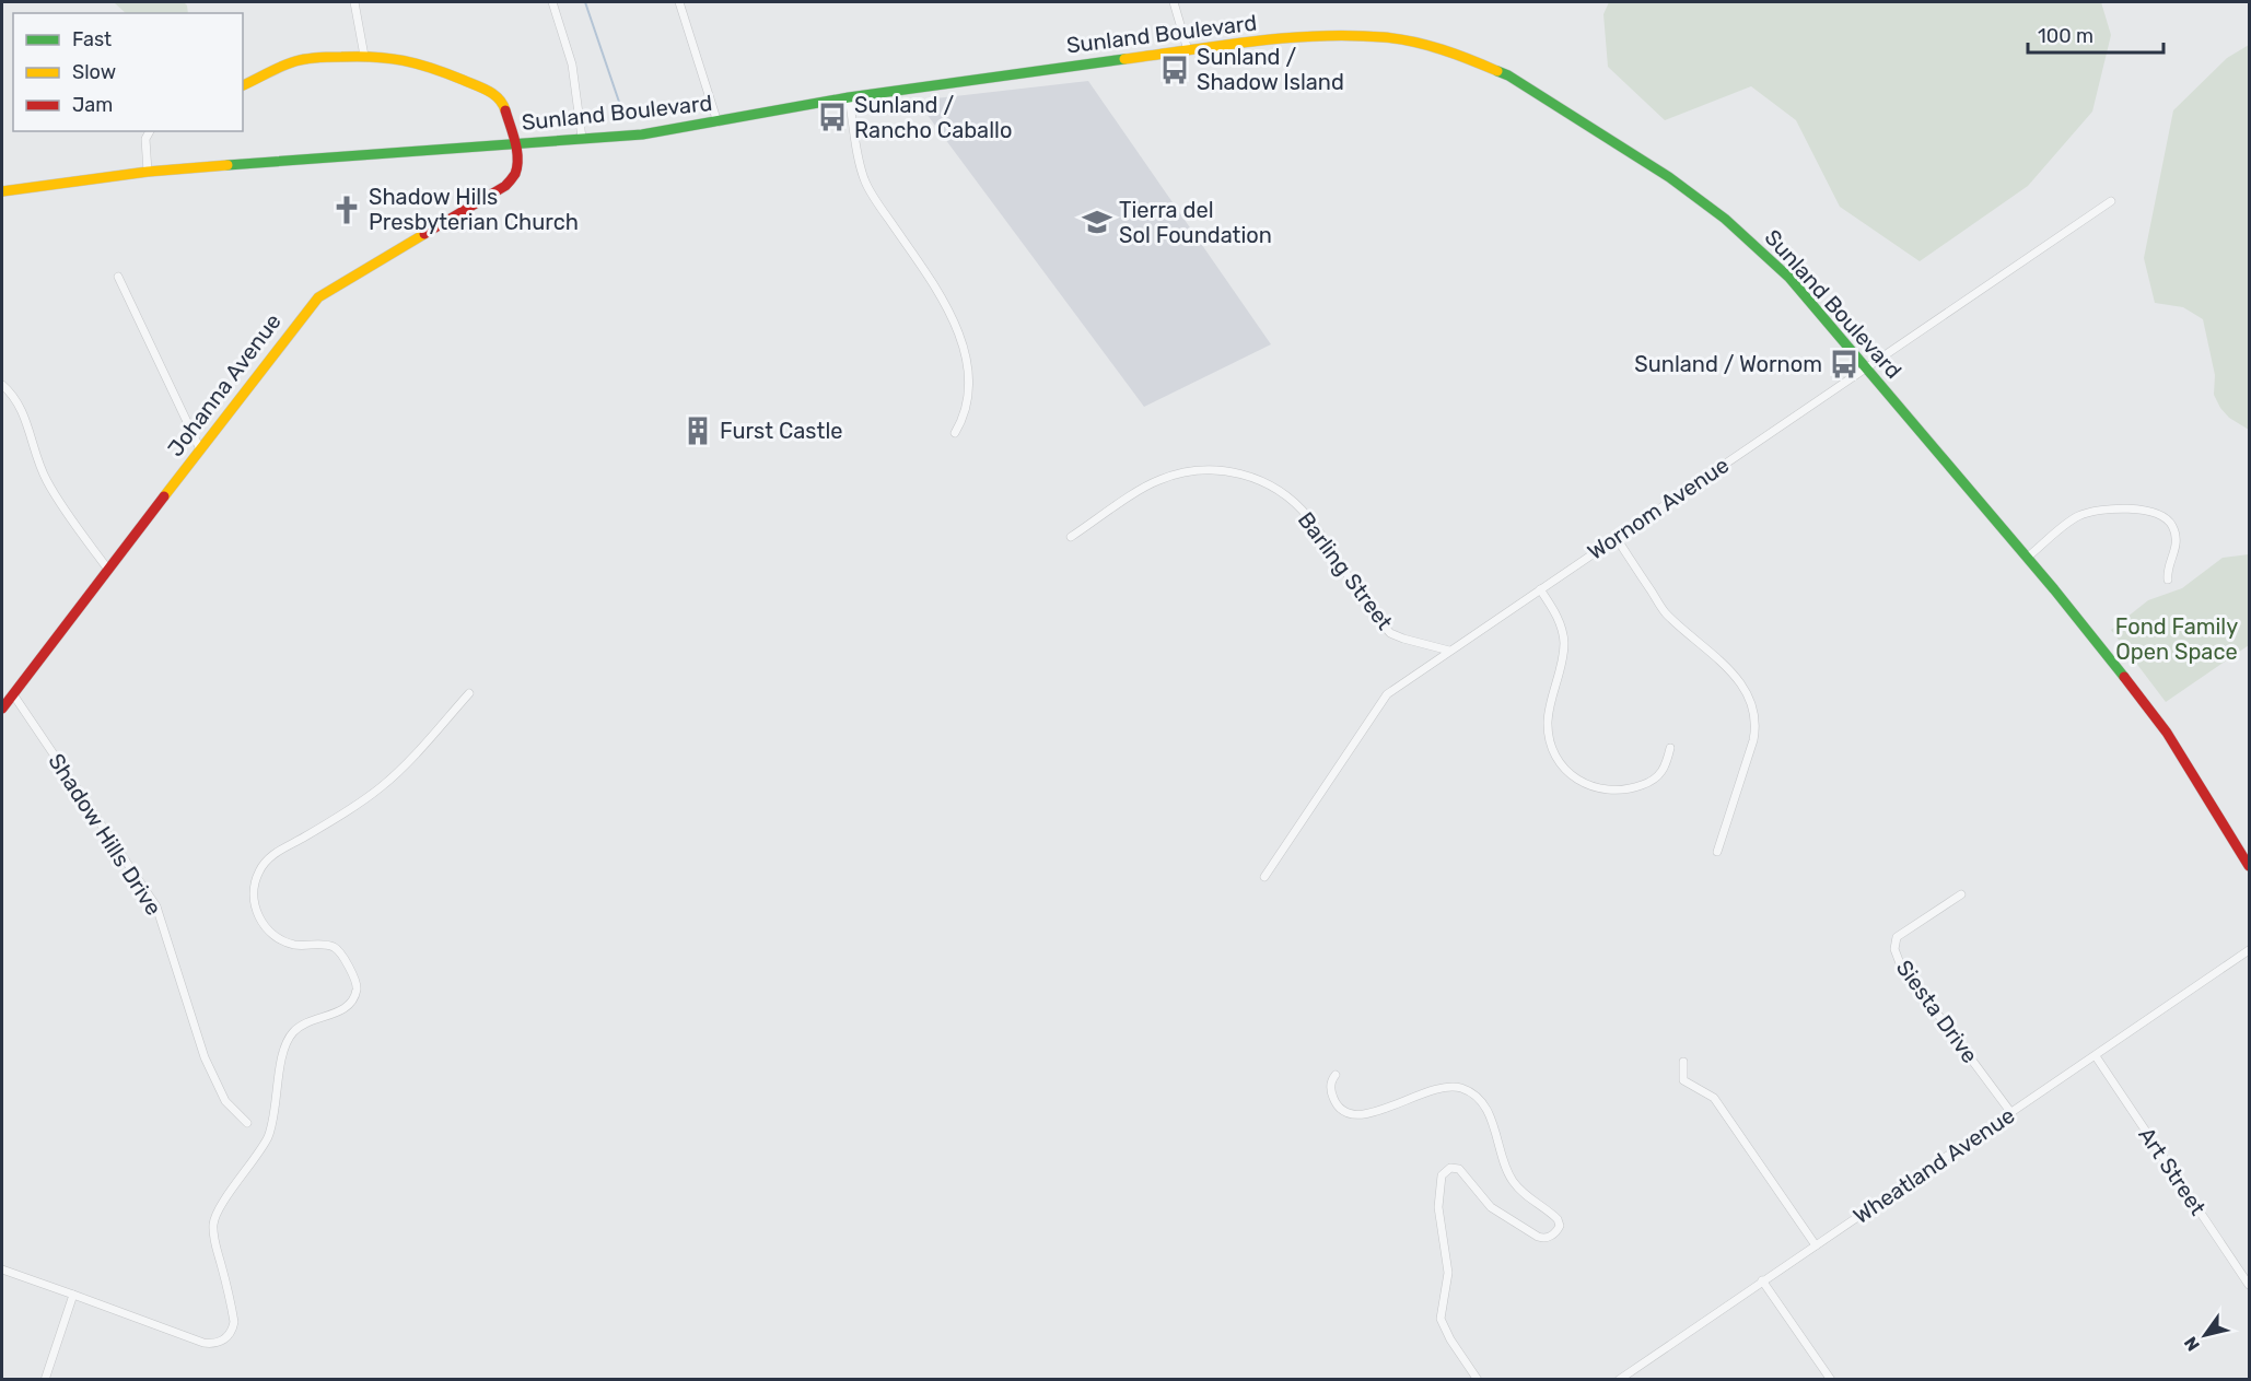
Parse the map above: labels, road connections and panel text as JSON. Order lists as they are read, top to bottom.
{
  "streets": {
    "main road": ["Sunland Boulevard", "Johanna Avenue"],
    "street": [
      "Wornom Avenue",
      "Barling Street",
      "Shadow Hills Drive",
      "Siesta Drive",
      "Wheatland Avenue",
      "Art Street"
    ]
  },
  "crossings": [
    ["Sunland Boulevard", "Johanna Avenue"],
    ["Sunland Boulevard", "Wornom Avenue"],
    ["Johanna Avenue", "Shadow Hills Drive"],
    ["Wornom Avenue", "Barling Street"],
    ["Siesta Drive", "Wheatland Avenue"],
    ["Wheatland Avenue", "Art Street"]
  ],
  "parks": ["Fond Family Open Space"],
  "places": {
    "bus stop": ["Sunland / Shadow Island", "Sunland / Rancho Caballo", "Sunland / Wornom"],
    "church": ["Shadow Hills Presbyterian Church"],
    "school or university": ["Tierra del Sol Foundation"],
    "building": ["Furst Castle"]
  },
  "legend": ["Fast", "Slow", "Jam"],
  "scale_bar": "100 m",
  "north": "bottom left"
}
